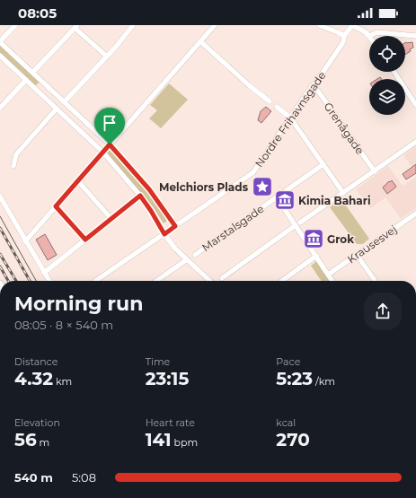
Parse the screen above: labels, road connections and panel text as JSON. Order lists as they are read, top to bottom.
{
  "streets": {
    "street": [
      "Nordre Frihavnsgade",
      "Grenågade",
      "Marstalsgade",
      "Krausesvej"
    ]
  },
  "crossings": [
    ["Nordre Frihavnsgade", "Grenågade"]
  ],
  "places": {
    "place": ["Melchiors Plads"],
    "museum": ["Kimia Bahari", "Grok"]
  },
  "page": {
    "status": "08:05",
    "heading": ["Morning run", "08:05 · 8 × 540 m"],
    "stats": [
      ["Distance", "4.32 km"],
      ["Time", "23:15"],
      ["Pace", "5:23 /km"],
      ["Elevation", "56 m"],
      ["Heart rate", "141 bpm"],
      ["kcal", "270"]
    ],
    "list": [
      {
        "name": "540 m",
        "note": "5:08"
      }
    ]
  }
}
